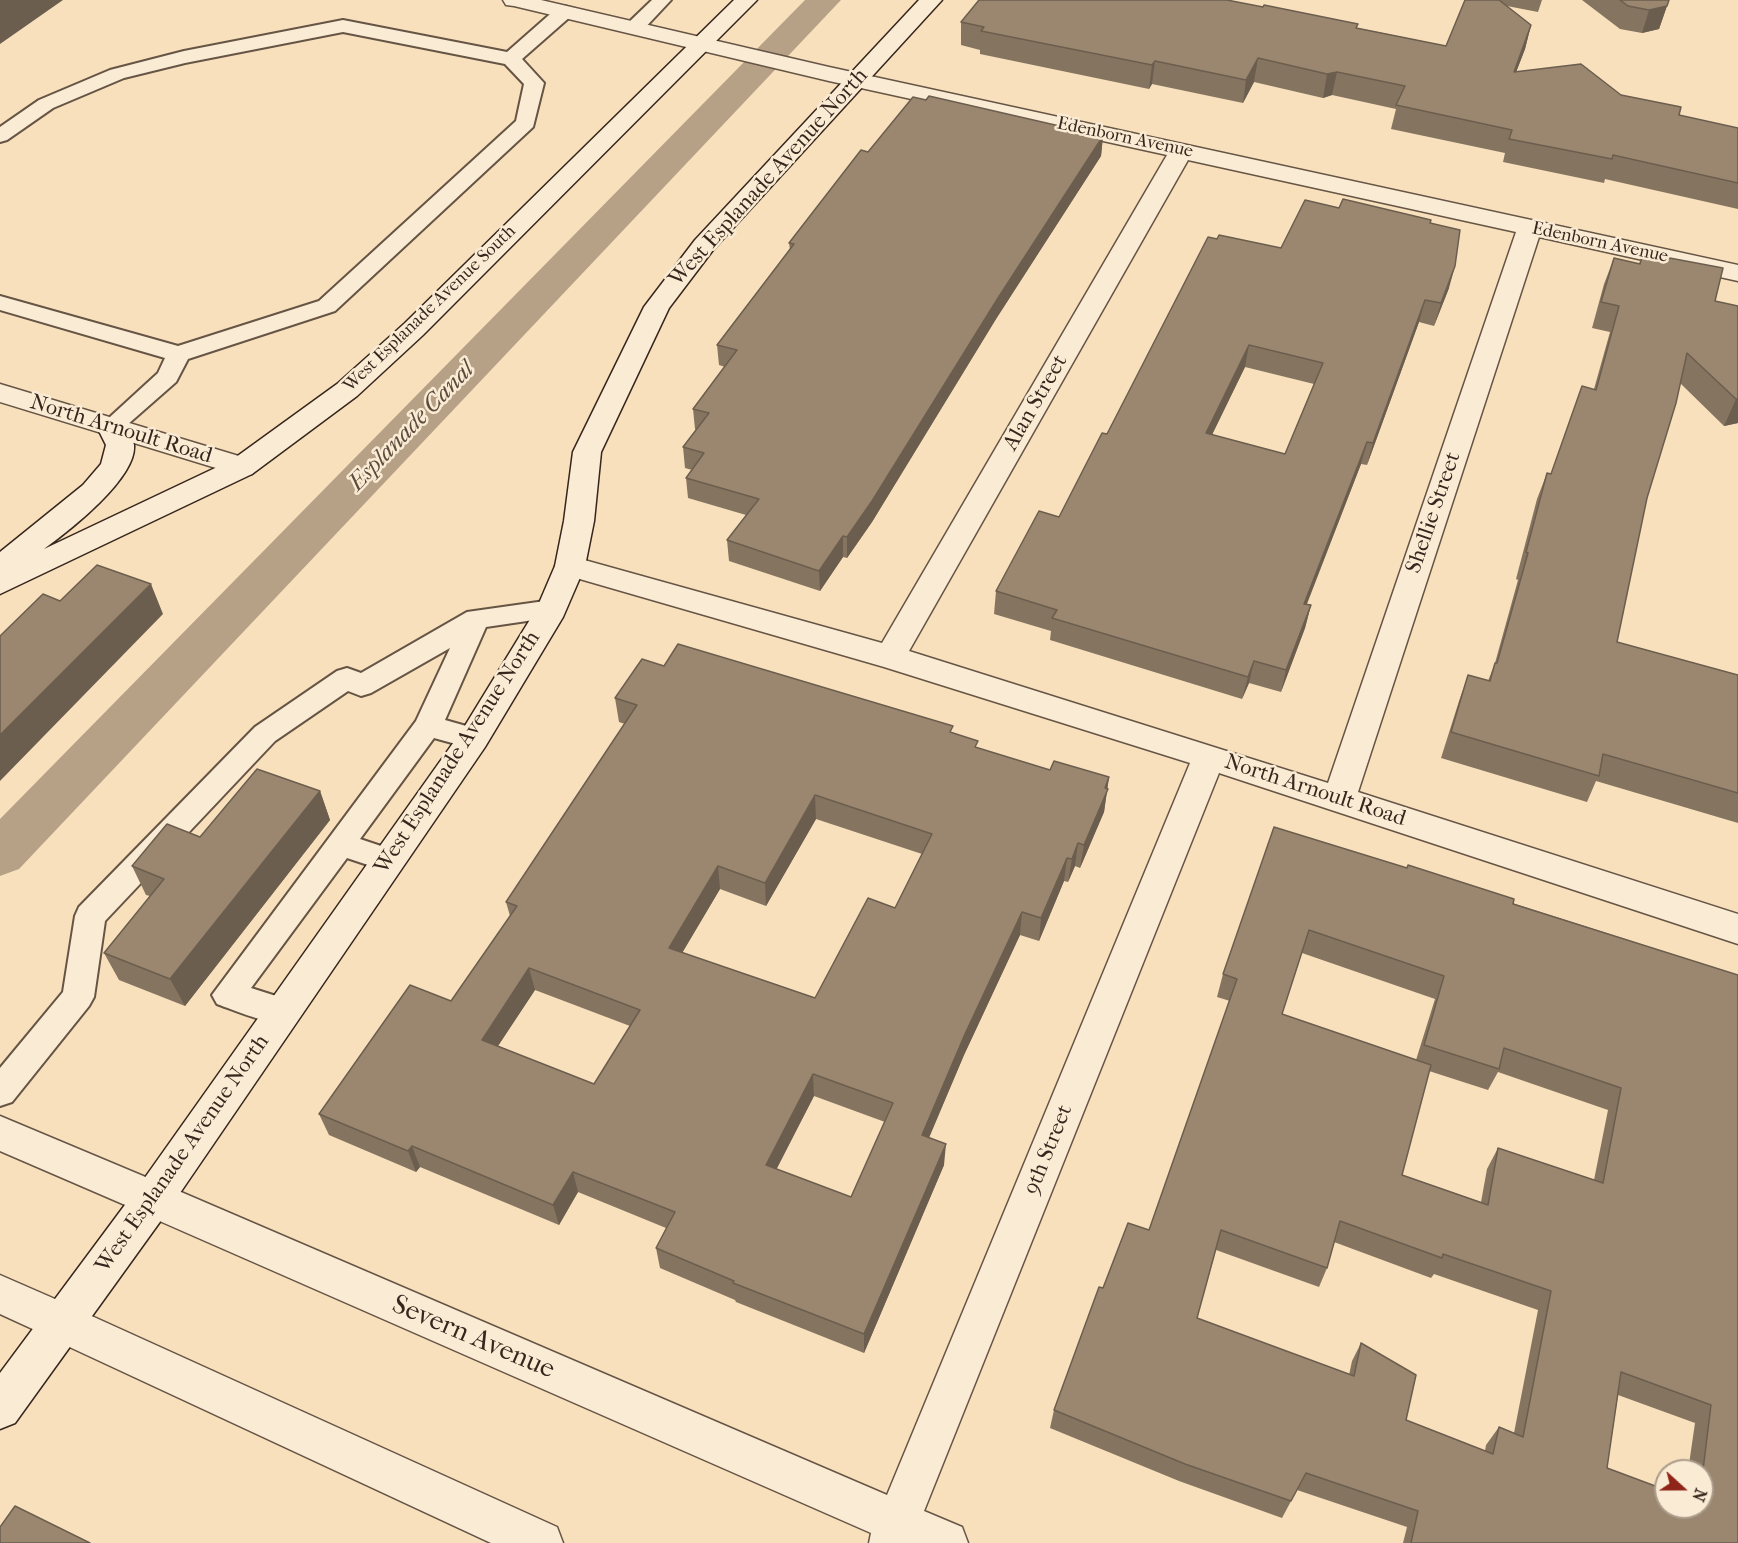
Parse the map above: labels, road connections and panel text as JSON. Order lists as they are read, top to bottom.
{
  "streets": {
    "street": [
      "Edenborn Avenue",
      "West Esplanade Avenue North",
      "West Esplanade Avenue South",
      "Alan Street",
      "North Arnoult Road",
      "Shellie Street",
      "9th Street",
      "Severn Avenue"
    ]
  },
  "crossings": [
    ["Edenborn Avenue", "West Esplanade Avenue North"],
    ["Edenborn Avenue", "West Esplanade Avenue South"],
    ["Edenborn Avenue", "Alan Street"],
    ["Edenborn Avenue", "Shellie Street"],
    ["West Esplanade Avenue North", "North Arnoult Road"],
    ["West Esplanade Avenue North", "Severn Avenue"],
    ["West Esplanade Avenue South", "North Arnoult Road"],
    ["Alan Street", "North Arnoult Road"],
    ["North Arnoult Road", "Shellie Street"],
    ["North Arnoult Road", "9th Street"],
    ["9th Street", "Severn Avenue"]
  ],
  "water": ["Esplanade Canal"],
  "north": "right"
}
